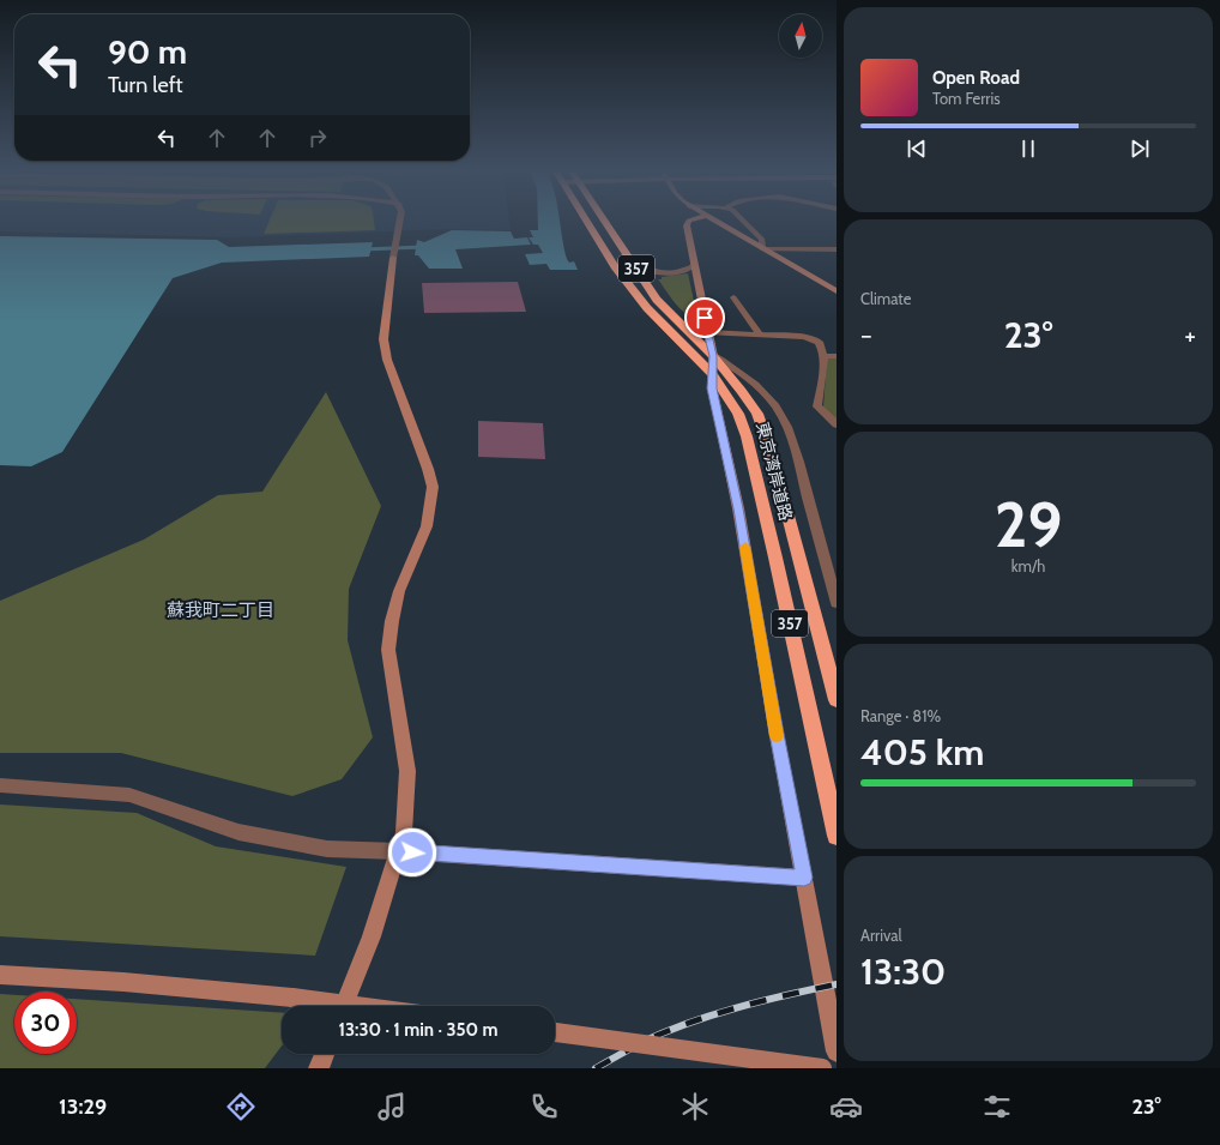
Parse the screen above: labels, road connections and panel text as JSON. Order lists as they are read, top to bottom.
{
  "streets": {
    "highway": ["357", "東京湾岸道路"]
  },
  "districts": ["蘇我町二丁目"],
  "north": "top",
  "page": {
    "turn": ["90 m", "Turn left"],
    "song": ["Open Road", "Tom Ferris"],
    "tile": [
      "Climate",
      ["29", "km/h"],
      ["Range · 81%", "405 km"],
      ["Arrival", "13:30"]
    ],
    "heat": ["−", "23°", "+"],
    "limit": "30",
    "trip": "13:30 · 1 min · 350 m",
    "tabs": ["13:29", "23°"]
  }
}
